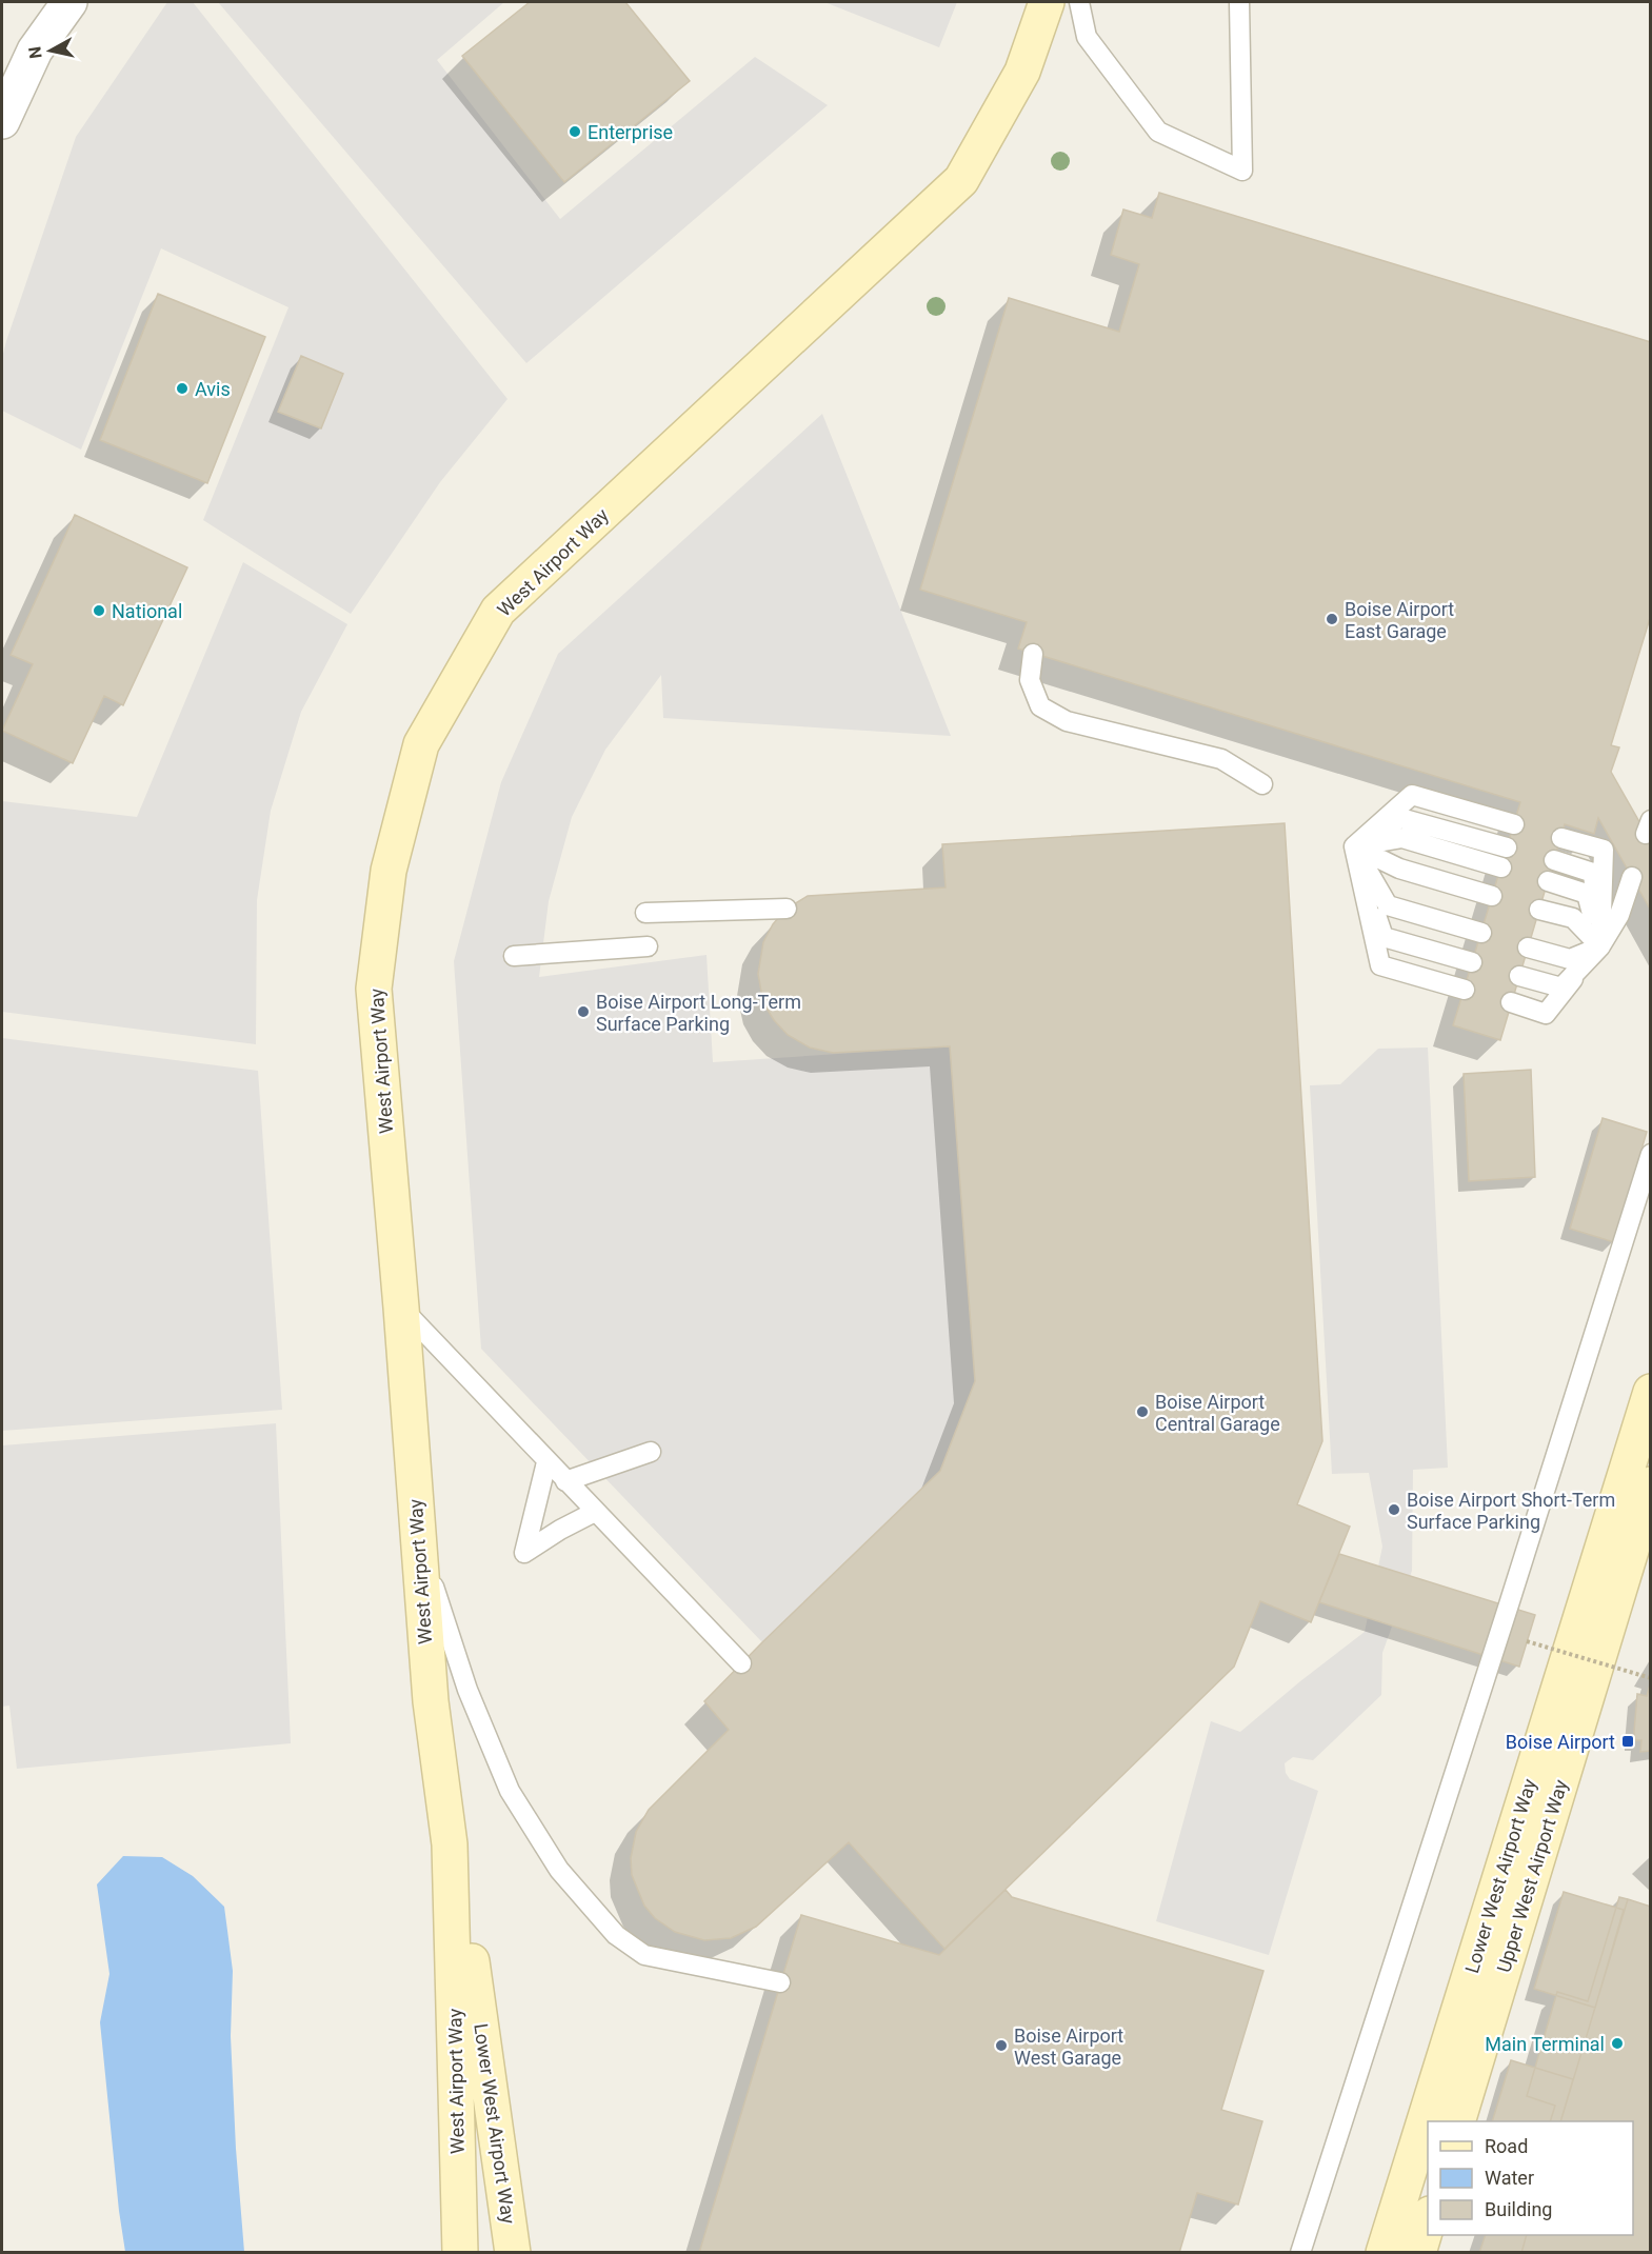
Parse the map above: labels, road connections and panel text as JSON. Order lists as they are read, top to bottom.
{
  "streets": {
    "main road": ["West Airport Way", "Lower West Airport Way", "Upper West Airport Way"]
  },
  "crossings": [
    ["West Airport Way", "Lower West Airport Way"]
  ],
  "places": {
    "other": [
      "Enterprise",
      "Avis",
      "National",
      "Boise Airport East Garage",
      "Boise Airport Long-Term Surface Parking",
      "Boise Airport Central Garage",
      "Boise Airport Short-Term Surface Parking",
      "Main Terminal",
      "Boise Airport West Garage"
    ],
    "transit": ["Boise Airport"]
  },
  "legend": ["Road", "Water", "Building"],
  "north": "left"
}
